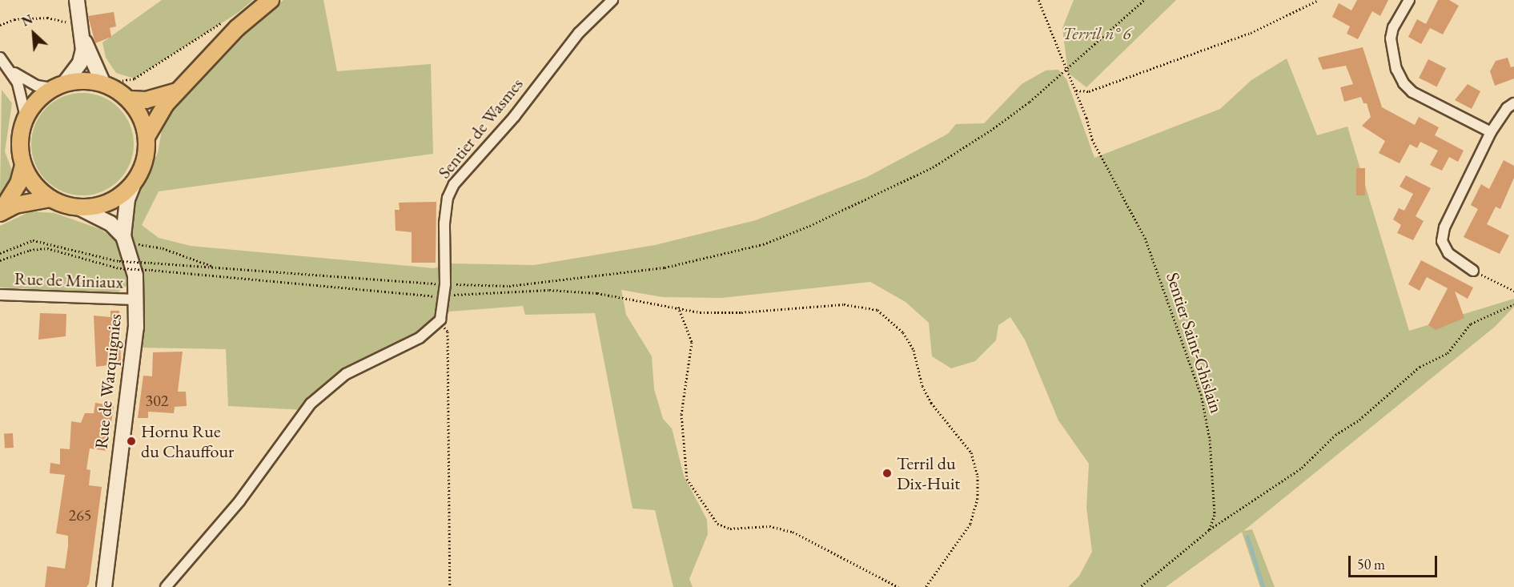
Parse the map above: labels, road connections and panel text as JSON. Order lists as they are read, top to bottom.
{
  "streets": {
    "street": ["Sentier de Wasmes", "Rue de Miniaux", "Rue de Warquignies"],
    "path": ["Sentier Saint-Ghislain"]
  },
  "crossings": [
    ["Rue de Miniaux", "Rue de Warquignies"]
  ],
  "parks": ["Terril n° 6"],
  "places": ["Hornu Rue du Chauffour", "Terril du Dix-Huit"],
  "house_numbers": ["302", "265"],
  "scale_bar": "50 m",
  "north": "top left"
}
